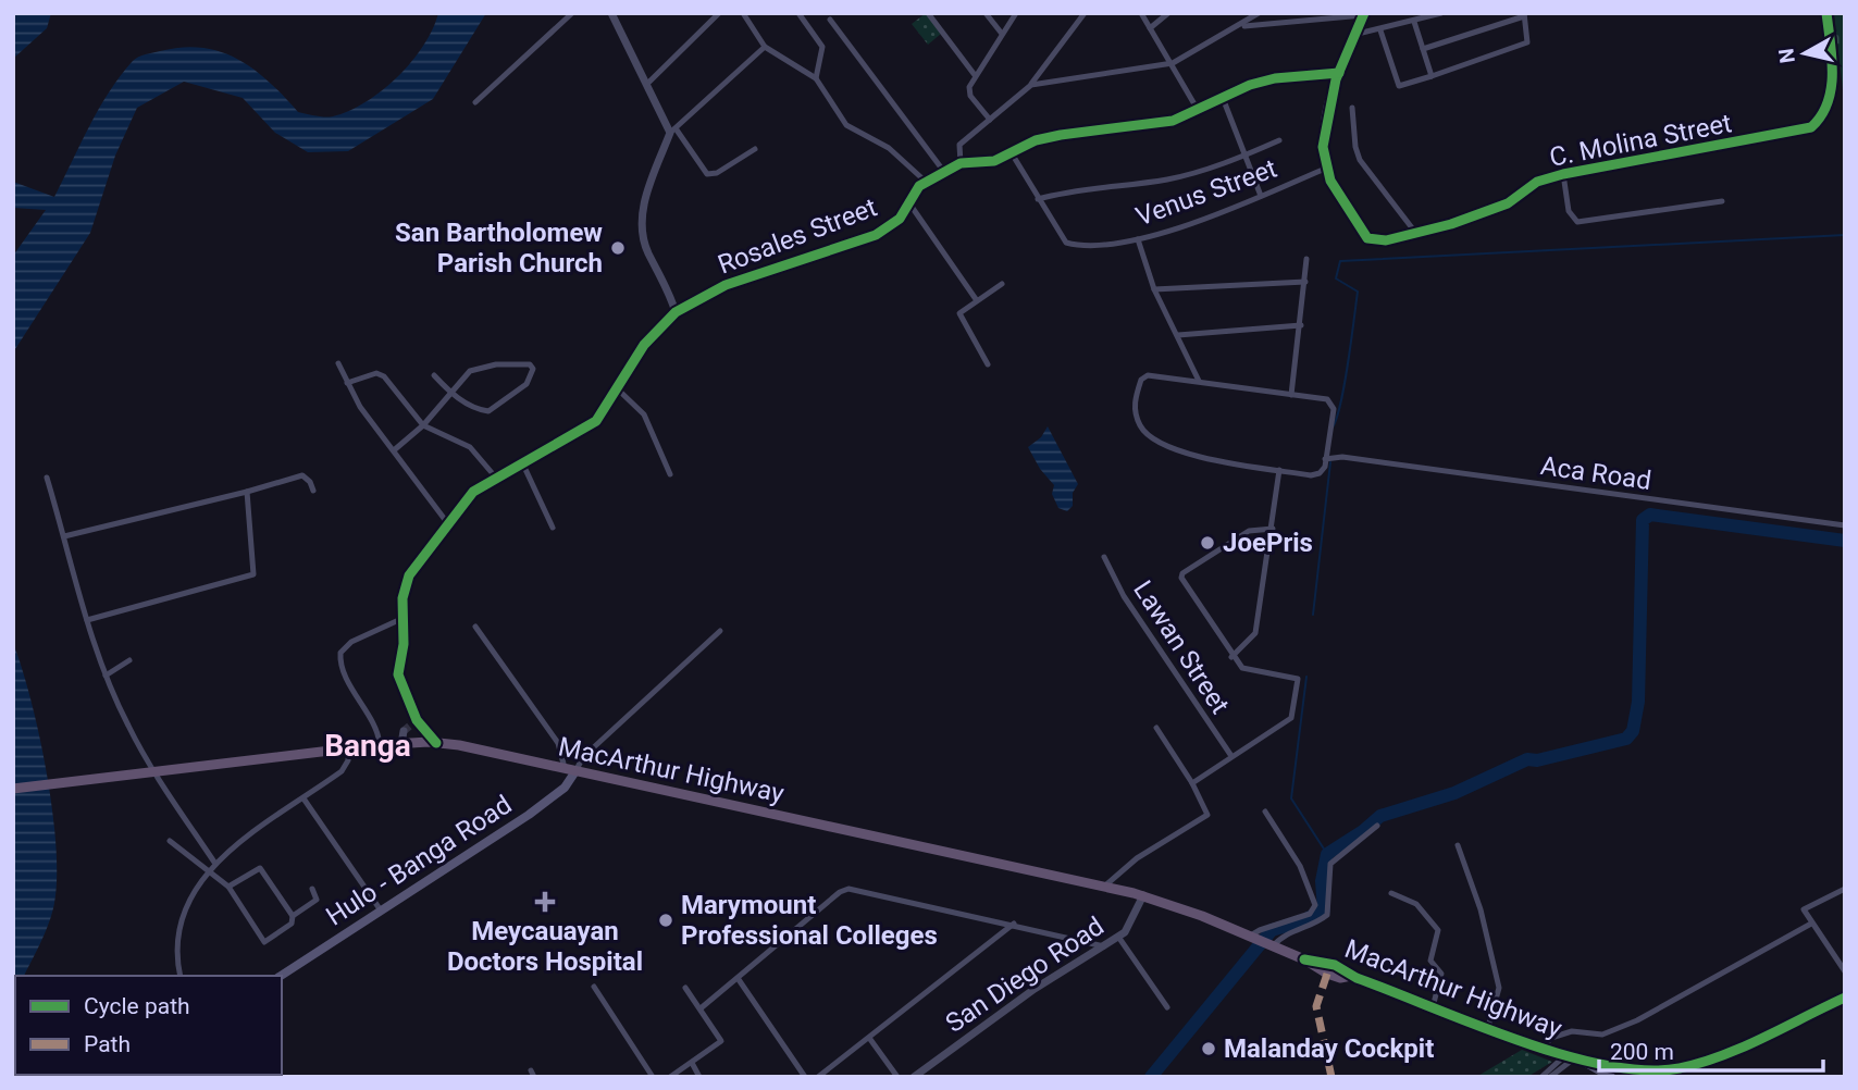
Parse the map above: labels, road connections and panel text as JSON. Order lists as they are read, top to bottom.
{
  "streets": {
    "highway": ["MacArthur Highway"],
    "main road": ["Hulo - Banga Road"],
    "street": [
      "C. Molina Street",
      "Venus Street",
      "Rosales Street",
      "Aca Road",
      "Lawan Street",
      "San Diego Road"
    ]
  },
  "crossings": [
    ["C. Molina Street", "Venus Street"],
    ["Rosales Street", "MacArthur Highway"],
    ["MacArthur Highway", "Hulo - Banga Road"],
    ["MacArthur Highway", "San Diego Road"]
  ],
  "districts": ["Banga"],
  "places": {
    "other": [
      "San Bartholomew Parish Church",
      "JoePris",
      "Marymount Professional Colleges",
      "Malanday Cockpit"
    ],
    "health": ["Meycauayan Doctors Hospital"]
  },
  "legend": ["Cycle path", "Path"],
  "scale_bar": "200 m",
  "north": "left"
}
